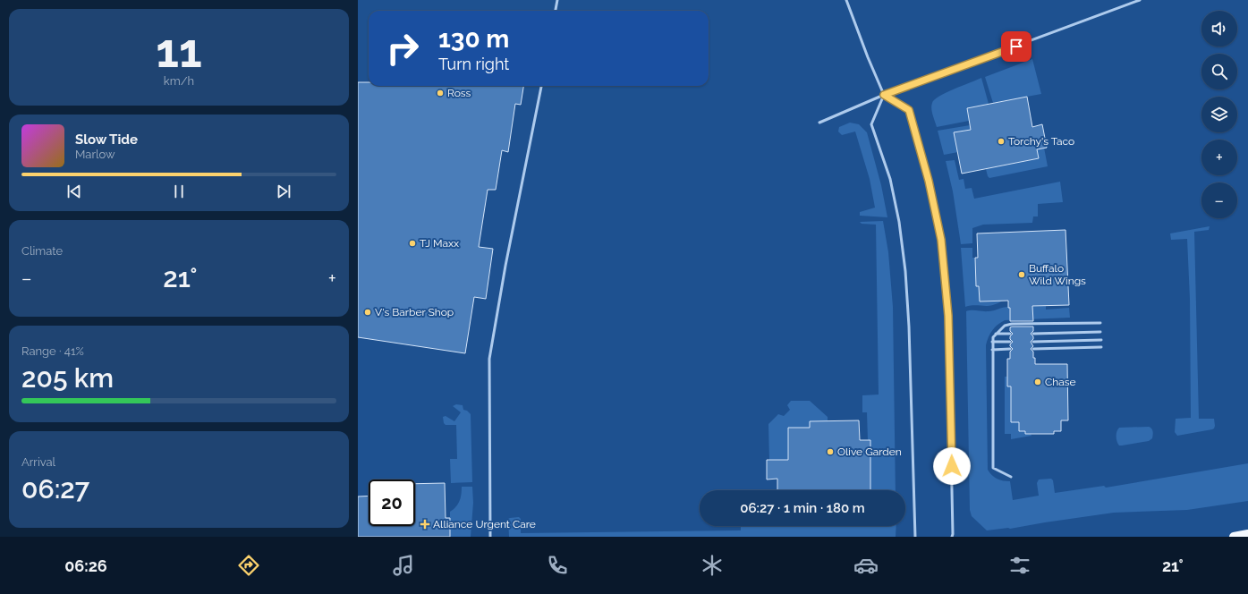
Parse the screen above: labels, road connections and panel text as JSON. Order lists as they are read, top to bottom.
{
  "places": {
    "other": [
      "Ross",
      "Torchy's Taco",
      "TJ Maxx",
      "Buffalo Wild Wings",
      "V's Barber Shop",
      "Chase",
      "Olive Garden"
    ],
    "health": ["Alliance Urgent Care"]
  },
  "page": {
    "tile": [
      ["11", "km/h"],
      "Climate",
      ["Range · 41%", "205 km"],
      ["Arrival", "06:27"]
    ],
    "map_buttons": ["+", "−"],
    "turn": ["130 m", "Turn right"],
    "song": ["Slow Tide", "Marlow"],
    "heat": ["−", "21°", "+"],
    "limit": "20",
    "trip": "06:27 · 1 min · 180 m",
    "tabs": ["06:26", "21°"]
  }
}
